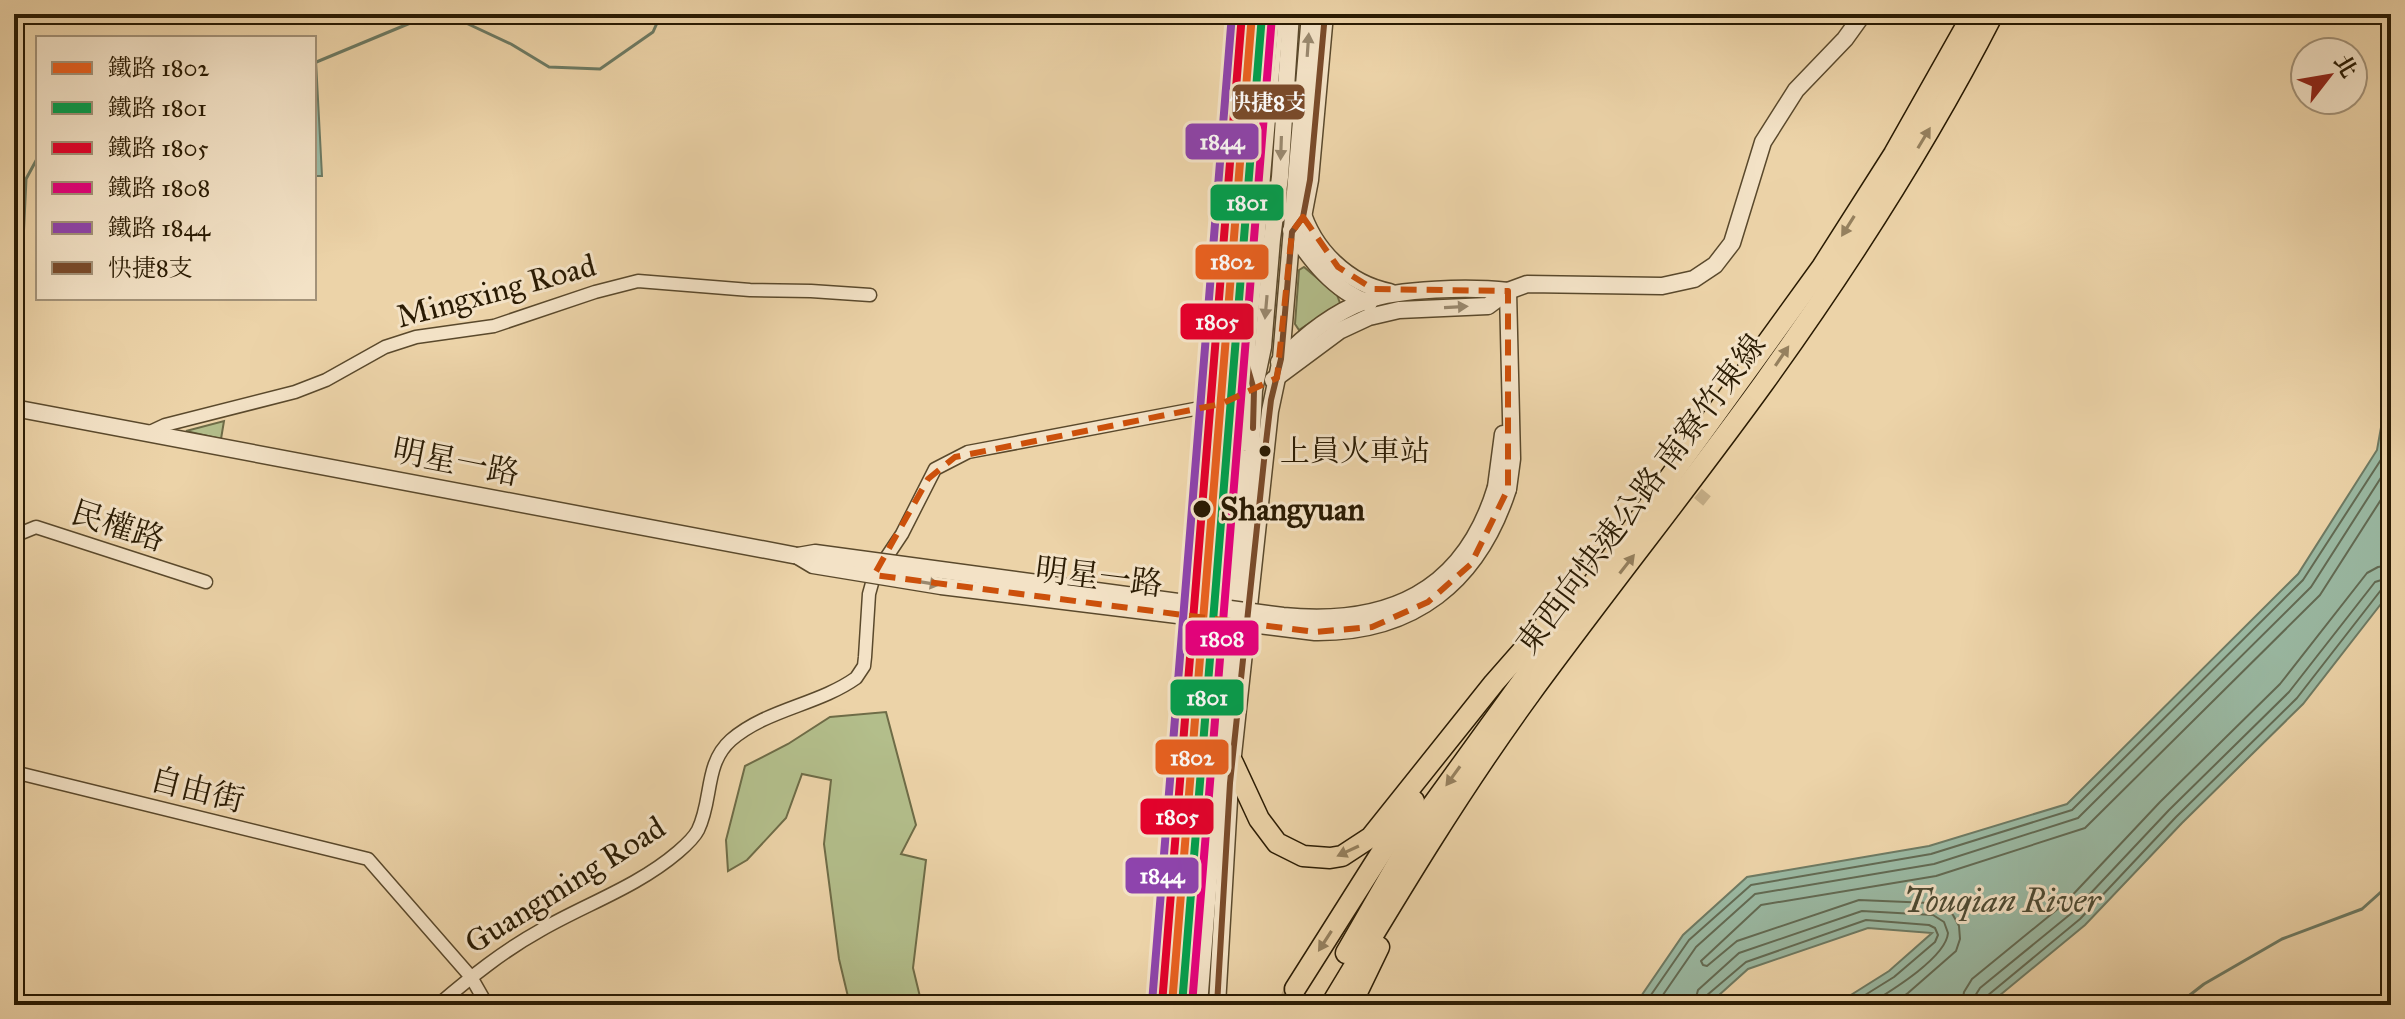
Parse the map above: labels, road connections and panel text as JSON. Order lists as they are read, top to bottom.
{
  "streets": {
    "highway": ["東西向快速公路 南寮竹東線"],
    "street": [
      "Mingxing Road",
      "明星一路",
      "民權路",
      "自由街",
      "Guangming Road"
    ]
  },
  "crossings": [
    ["Mingxing Road", "明星一路"],
    ["明星一路", "Guangming Road"],
    ["自由街", "Guangming Road"]
  ],
  "water": ["Touqian River"],
  "places": ["上員火車站", "Shangyuan"],
  "lines": [
    "rail line 1802",
    "rail line 1805",
    "rail line 1844",
    "transit line 快捷8支",
    "rail line 1801",
    "rail line 1808"
  ],
  "legend": [
    "鐵路 1802",
    "鐵路 1801",
    "鐵路 1805",
    "鐵路 1808",
    "鐵路 1844",
    "快捷8支"
  ],
  "north": "top right"
}
